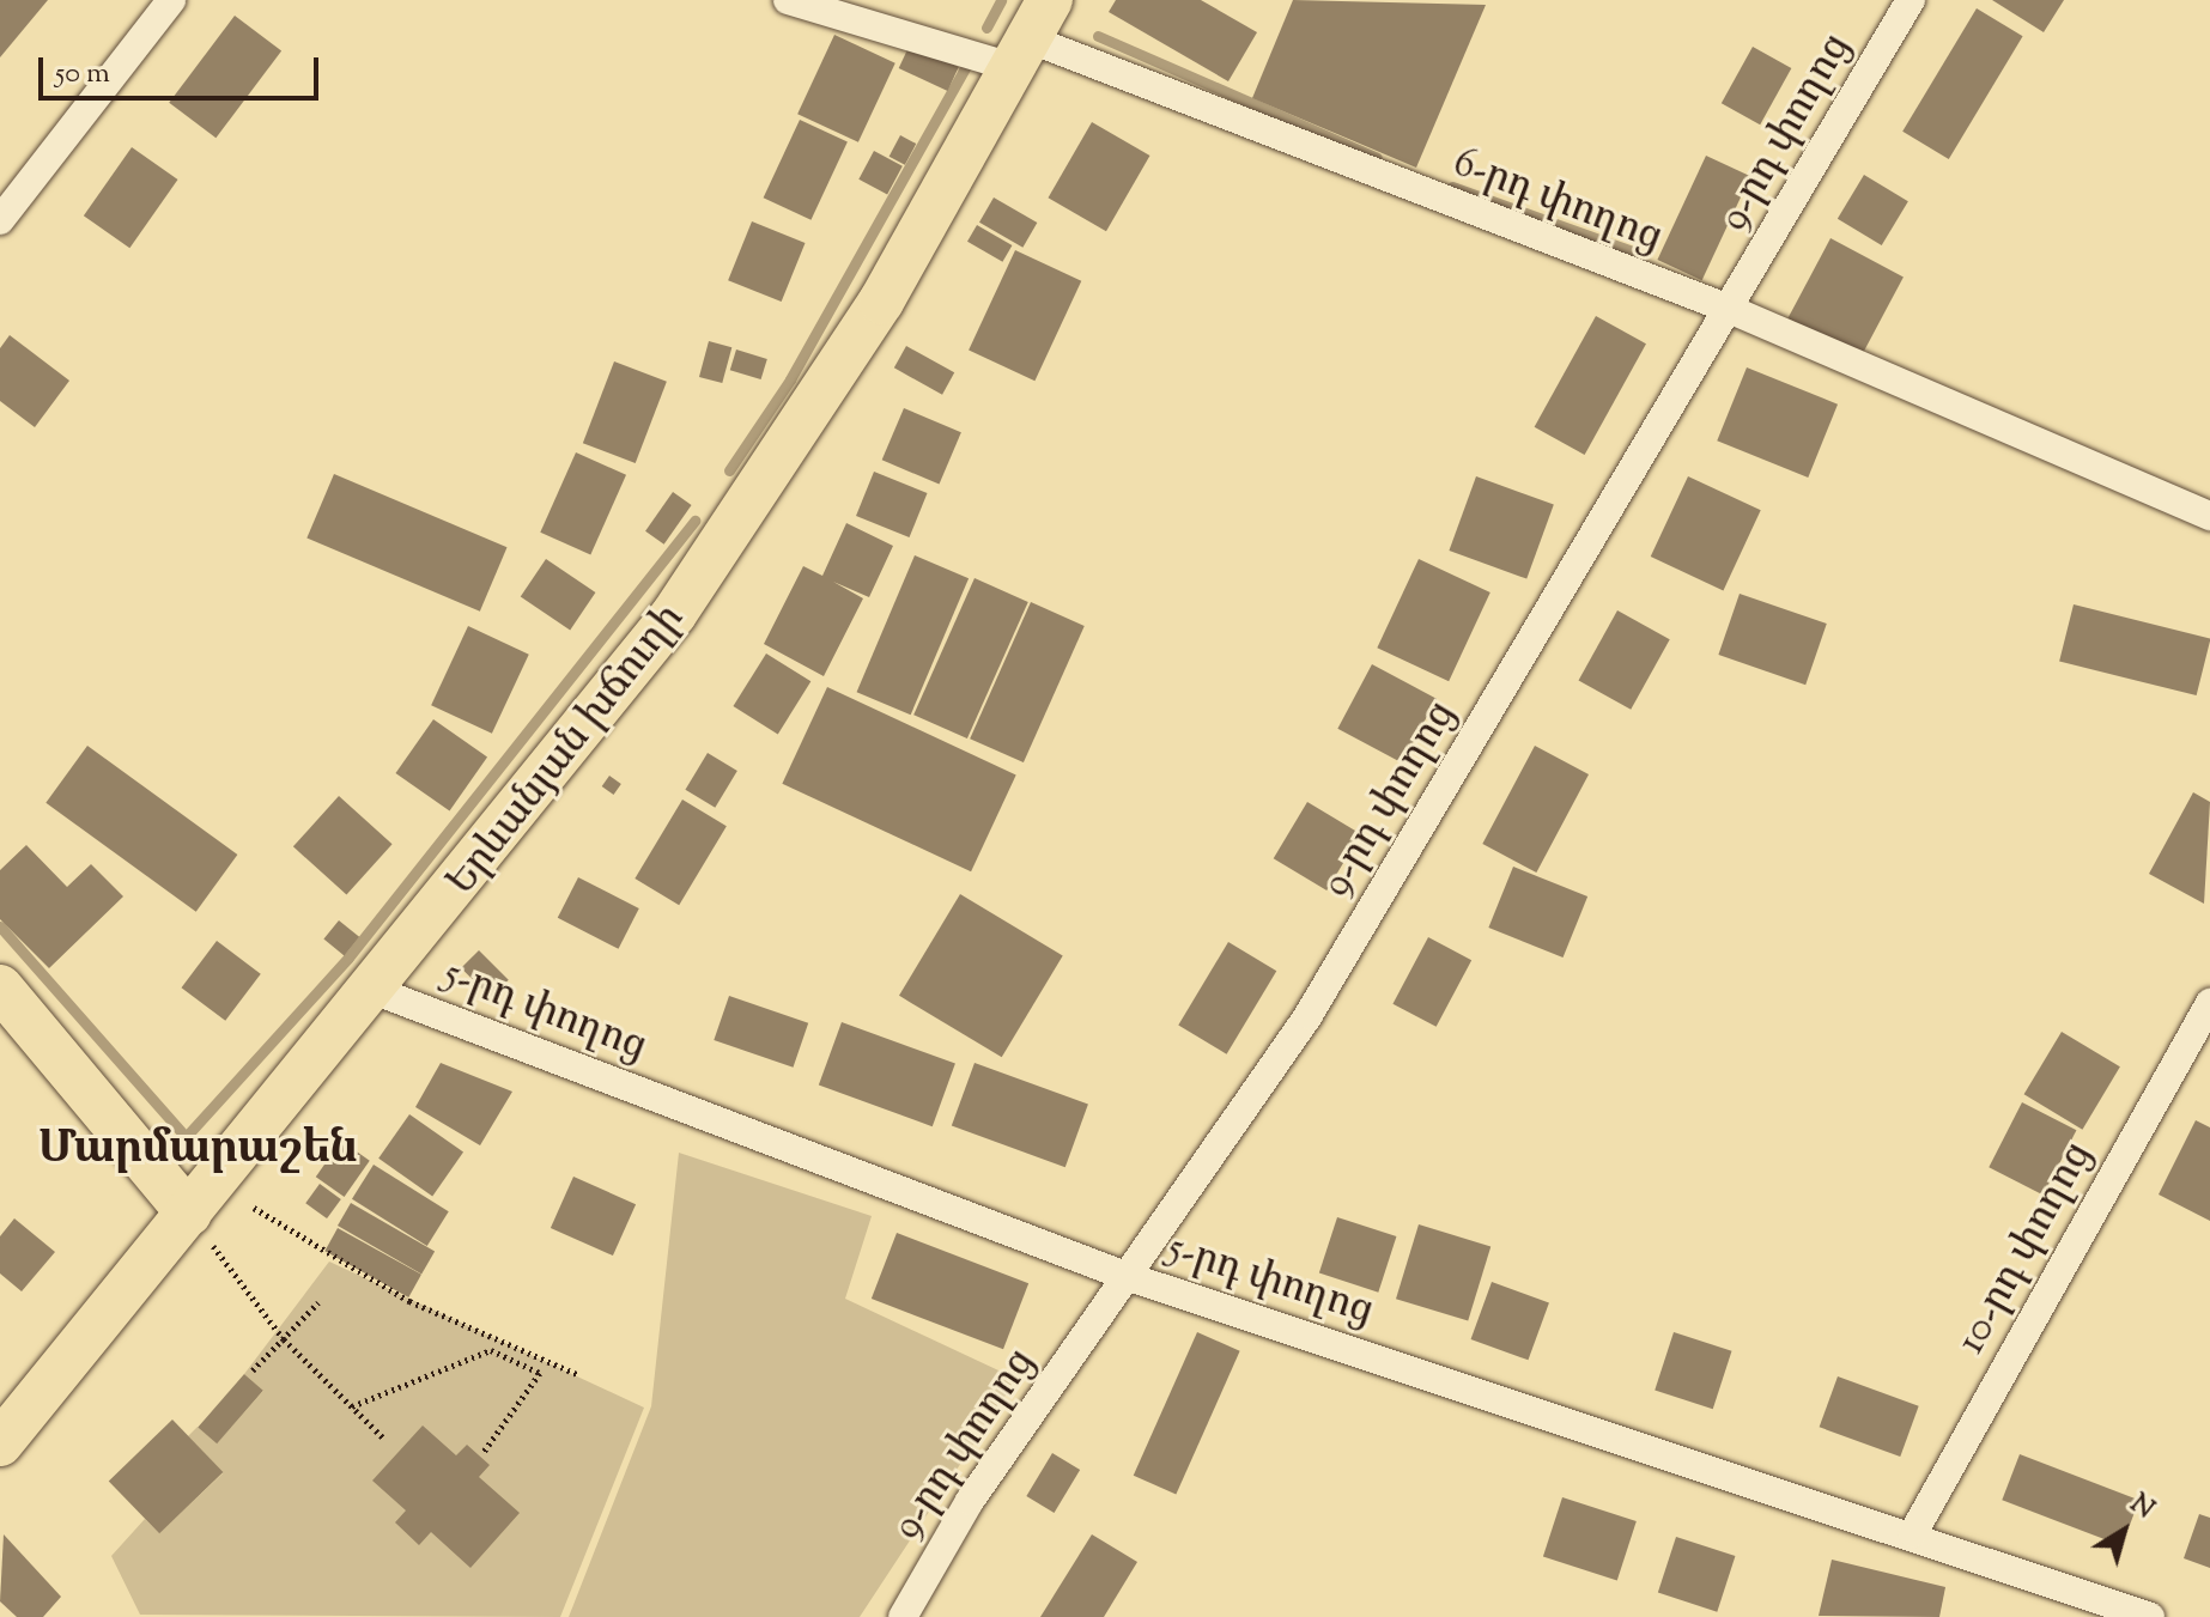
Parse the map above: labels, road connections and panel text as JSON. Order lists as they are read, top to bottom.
{
  "streets": {
    "main road": ["Երևանյան խճուղի"],
    "street": [
      "9-րդ փողոց",
      "6-րդ փողոց",
      "5-րդ փողոց",
      "10-րդ փողոց"
    ]
  },
  "crossings": [
    ["9-րդ փողոց", "6-րդ փողոց"],
    ["9-րդ փողոց", "5-րդ փողոց"],
    ["6-րդ փողոց", "Երևանյան խճուղի"],
    ["Երևանյան խճուղի", "5-րդ փողոց"],
    ["5-րդ փողոց", "10-րդ փողոց"]
  ],
  "districts": ["Մարմարաշեն"],
  "scale_bar": "50 m",
  "north": "top right"
}
